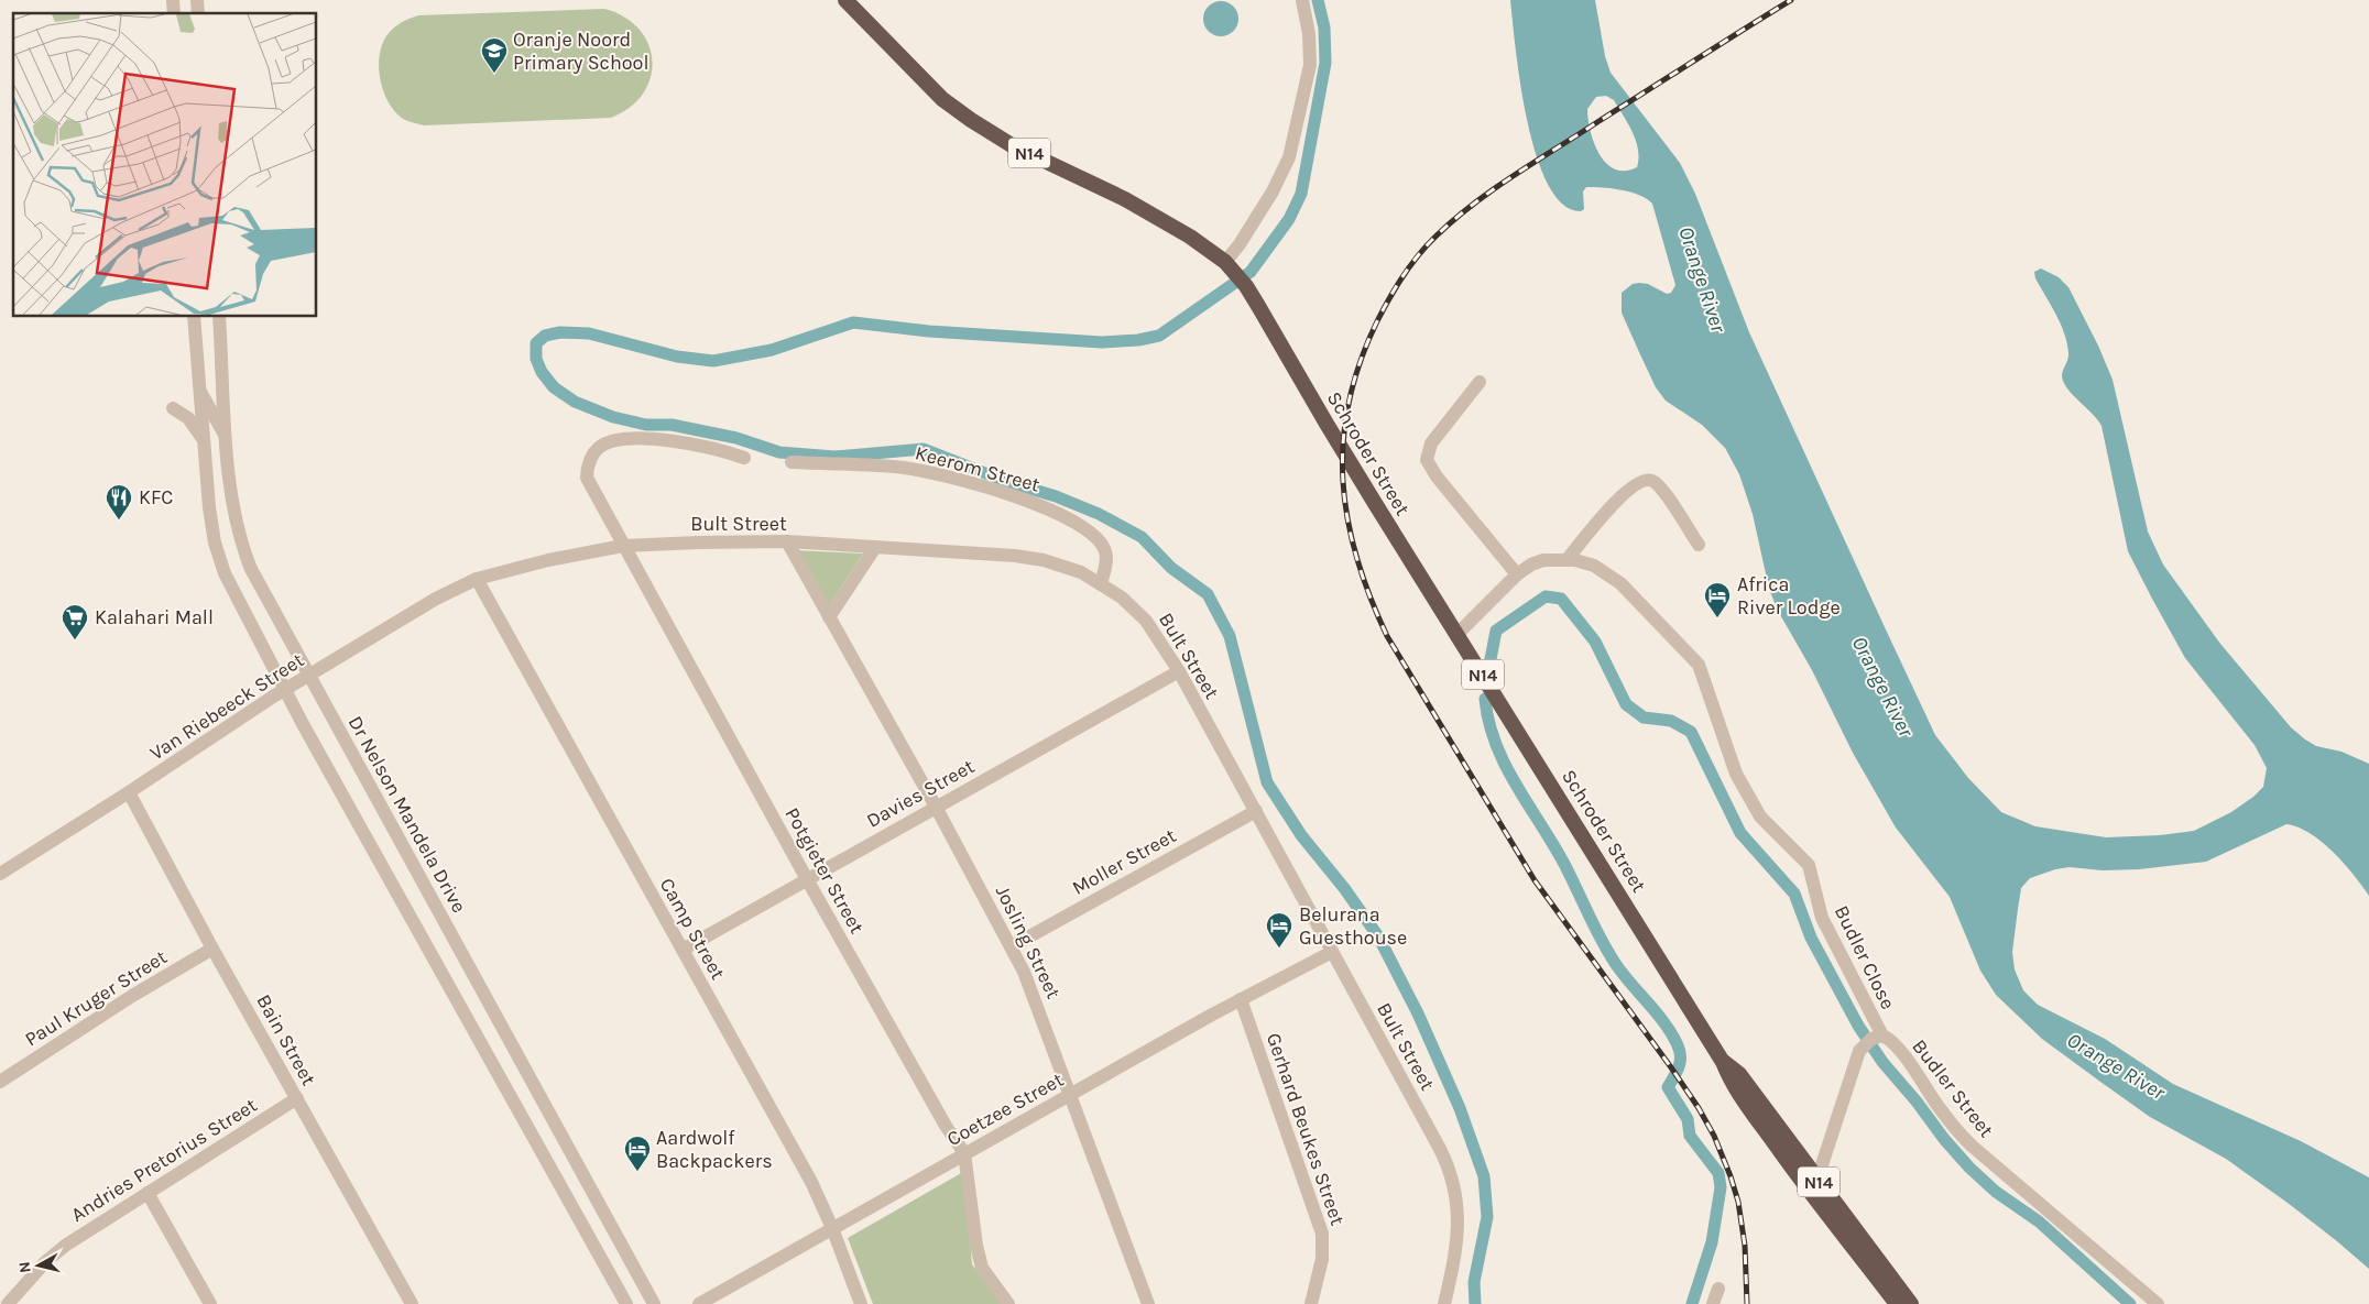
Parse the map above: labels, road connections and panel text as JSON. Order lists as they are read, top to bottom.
{
  "streets": {
    "highway": ["N14", "Schroder Street"],
    "street": [
      "Keerom Street",
      "Bult Street",
      "Van Riebeeck Street",
      "Davies Street",
      "Dr Nelson Mandela Drive",
      "Moller Street",
      "Potgieter Street",
      "Camp Street",
      "Josling Street",
      "Budler Close",
      "Paul Kruger Street",
      "Bain Street",
      "Budler Street",
      "Coetzee Street",
      "Gerhard Beukes Street",
      "Andries Pretorius Street"
    ]
  },
  "crossings": [
    ["Keerom Street", "Bult Street"],
    ["Bult Street", "Van Riebeeck Street"],
    ["Bult Street", "Davies Street"],
    ["Bult Street", "Moller Street"],
    ["Bult Street", "Potgieter Street"],
    ["Bult Street", "Camp Street"],
    ["Bult Street", "Josling Street"],
    ["Bult Street", "Coetzee Street"],
    ["Van Riebeeck Street", "Dr Nelson Mandela Drive"],
    ["Van Riebeeck Street", "Camp Street"],
    ["Van Riebeeck Street", "Bain Street"],
    ["Davies Street", "Potgieter Street"],
    ["Davies Street", "Camp Street"],
    ["Davies Street", "Josling Street"],
    ["Moller Street", "Josling Street"],
    ["Potgieter Street", "Coetzee Street"],
    ["Camp Street", "Coetzee Street"],
    ["Josling Street", "Coetzee Street"],
    ["Budler Close", "Budler Street"],
    ["Paul Kruger Street", "Bain Street"],
    ["Bain Street", "Andries Pretorius Street"],
    ["Coetzee Street", "Gerhard Beukes Street"]
  ],
  "water": ["Orange River"],
  "places": {
    "school or university": ["Oranje Noord Primary School"],
    "restaurant": ["KFC"],
    "hotel": ["Africa River Lodge", "Belurana Guesthouse", "Aardwolf Backpackers"],
    "supermarket": ["Kalahari Mall"]
  },
  "north": "left"
}
